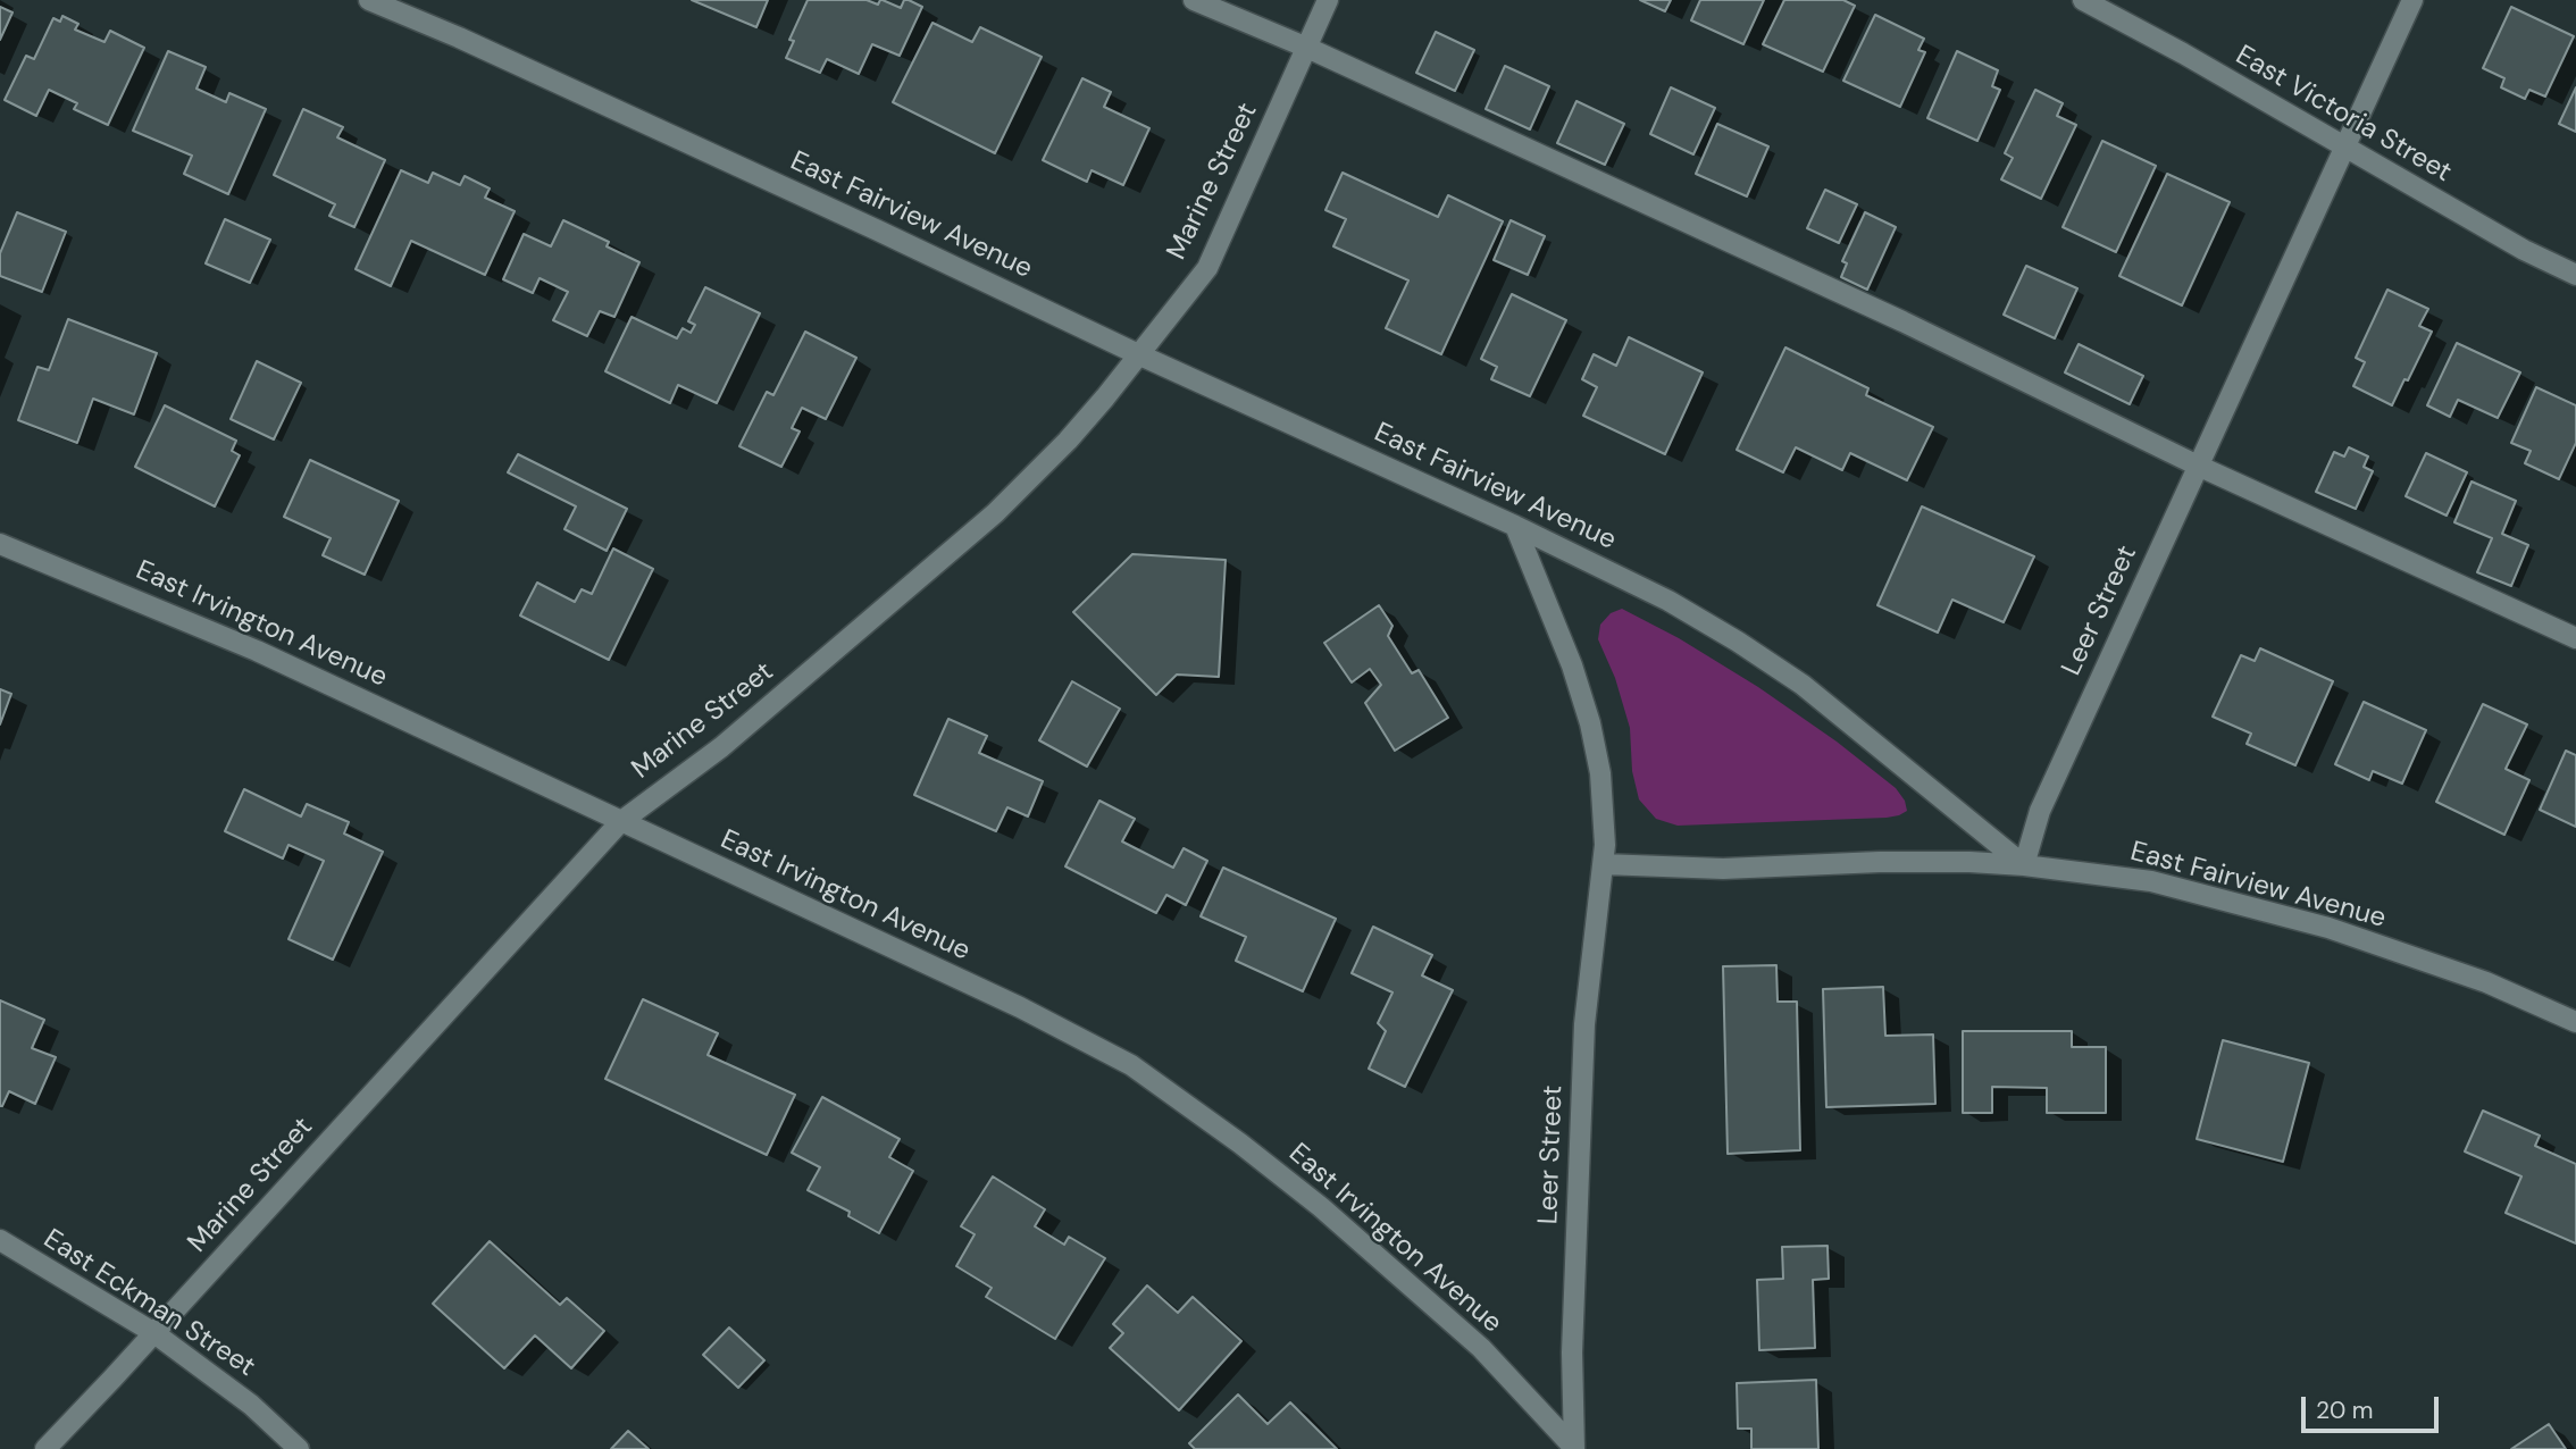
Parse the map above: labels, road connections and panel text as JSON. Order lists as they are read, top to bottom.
{
  "streets": {
    "street": [
      "East Victoria Street",
      "Marine Street",
      "East Fairview Avenue",
      "Leer Street",
      "East Irvington Avenue",
      "East Eckman Street"
    ]
  },
  "crossings": [
    ["East Victoria Street", "Leer Street"],
    ["Marine Street", "East Fairview Avenue"],
    ["Marine Street", "East Irvington Avenue"],
    ["Marine Street", "East Eckman Street"],
    ["East Fairview Avenue", "Leer Street"],
    ["Leer Street", "East Irvington Avenue"]
  ],
  "scale_bar": "20 m"
}
